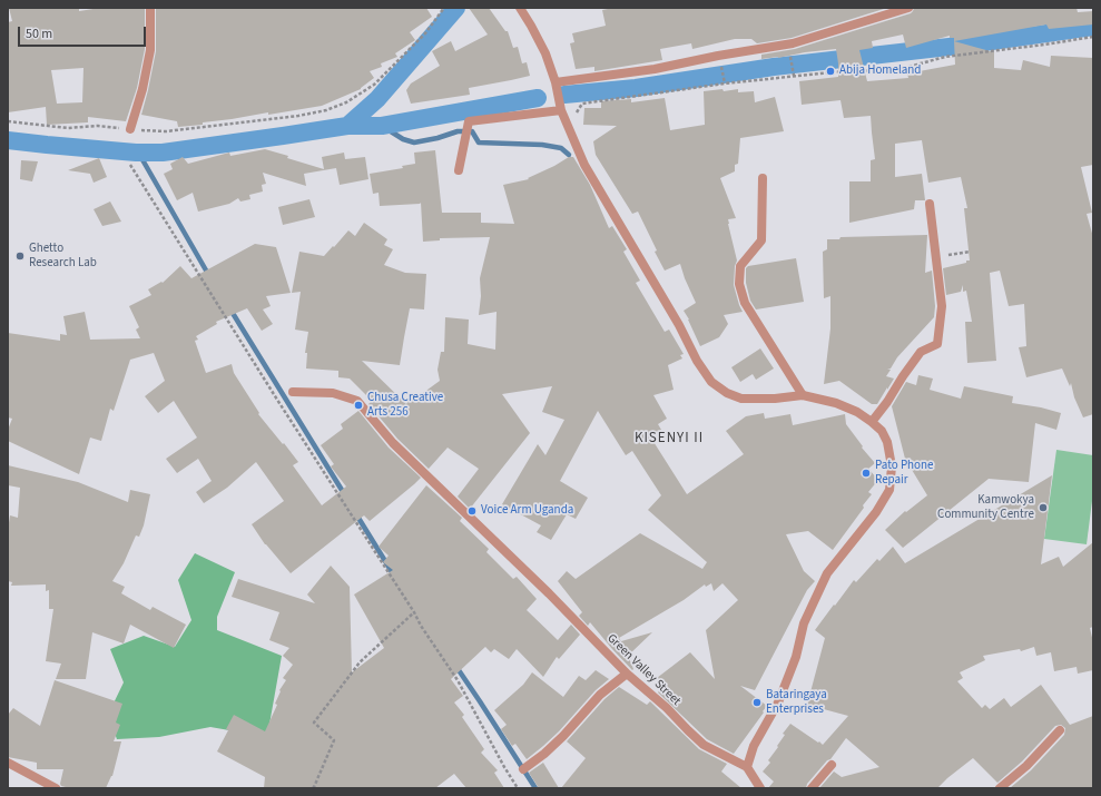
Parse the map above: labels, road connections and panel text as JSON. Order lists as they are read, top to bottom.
{
  "streets": {
    "street": ["Green Valley Street"]
  },
  "districts": ["KISENYI II"],
  "places": [
    "Abija Homeland",
    "Ghetto Research Lab",
    "Chusa Creative Arts 256",
    "Pato Phone Repair",
    "Kamwokya Community Centre",
    "Voice Arm Uganda",
    "Bataringaya Enterprises"
  ],
  "scale_bar": "50 m"
}
